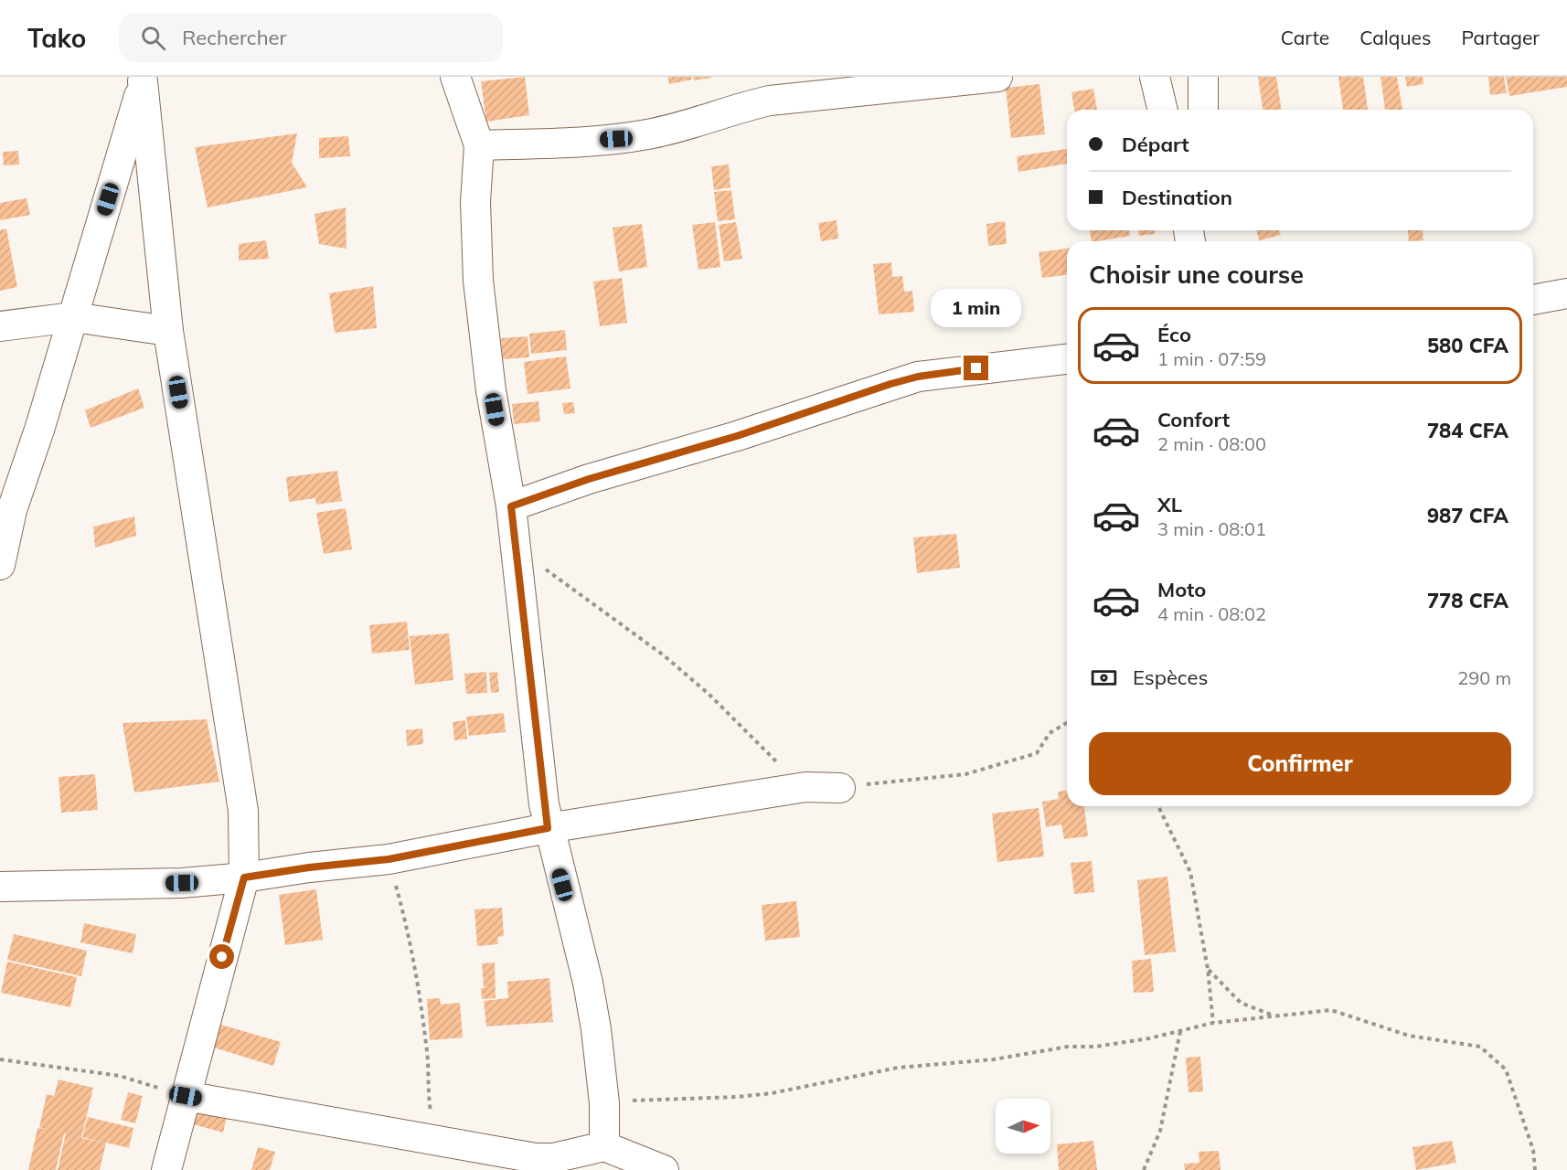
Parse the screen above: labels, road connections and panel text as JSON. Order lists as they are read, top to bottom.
{
  "north": "right",
  "page": {
    "header": "Tako",
    "search": "Rechercher",
    "nav": ["Carte", "Calques", "Partager"],
    "banner": ["Départ", "Destination"],
    "heading": "Choisir une course",
    "bubble": "1 min",
    "list": [
      {
        "name": "Éco",
        "note": "1 min · 07:59",
        "value": "580 CFA"
      },
      {
        "name": "Confort",
        "note": "2 min · 08:00",
        "value": "784 CFA"
      },
      {
        "name": "XL",
        "note": "3 min · 08:01",
        "value": "987 CFA"
      },
      {
        "name": "Moto",
        "note": "4 min · 08:02",
        "value": "778 CFA"
      }
    ],
    "pay": ["Espèces", "290 m"],
    "buttons": "Confirmer"
  }
}
